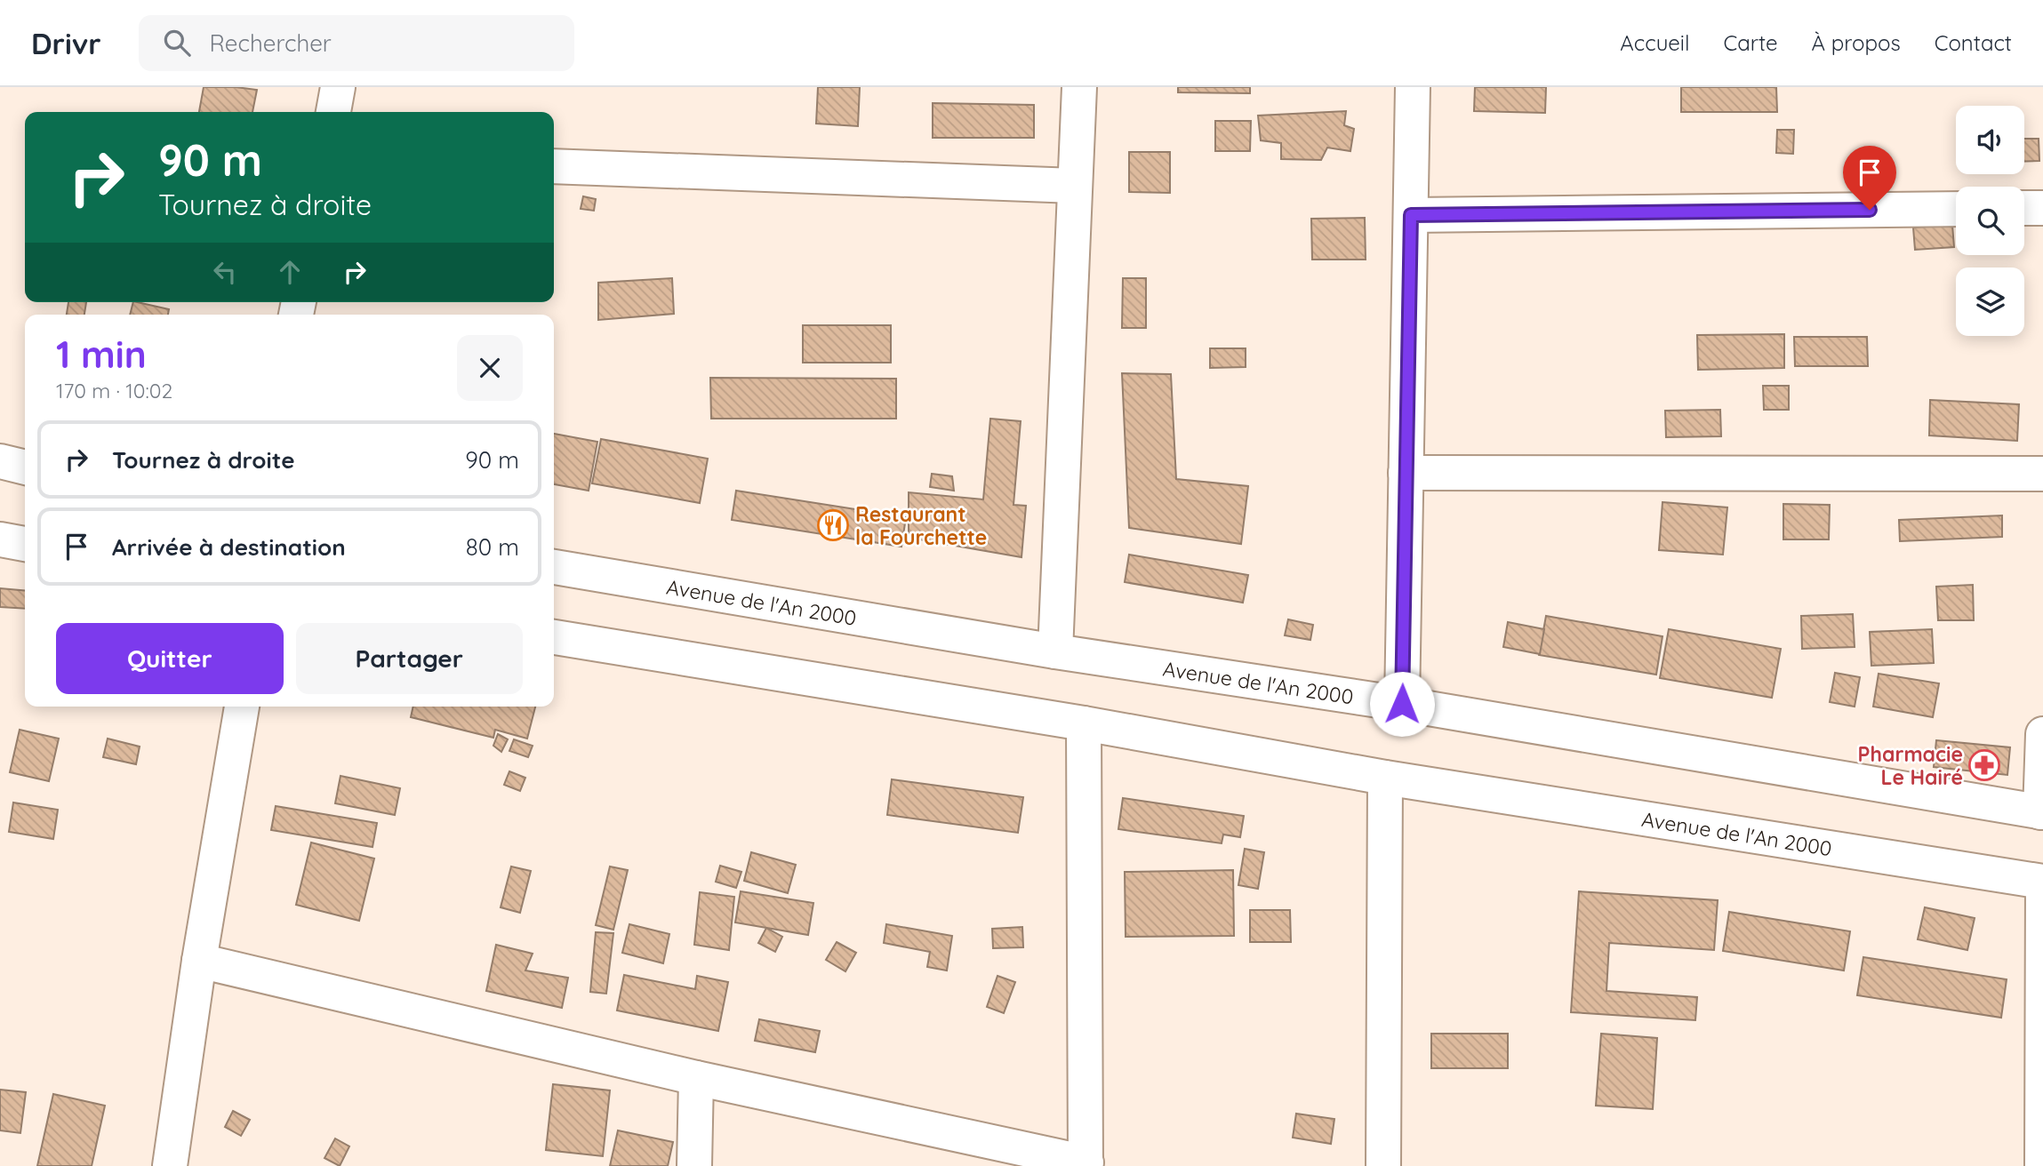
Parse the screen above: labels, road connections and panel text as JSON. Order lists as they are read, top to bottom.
{
  "streets": {
    "street": ["Avenue de l'An 2000"]
  },
  "places": {
    "restaurant": ["Restaurant la Fourchette"],
    "pharmacy": ["Pharmacie Le Hairé"]
  },
  "page": {
    "header": "Drivr",
    "search": "Rechercher",
    "nav": [
      "Accueil",
      "Carte",
      "À propos",
      "Contact"
    ],
    "turn": ["90 m", "Tournez à droite"],
    "heading": ["1 min", "170 m · 10:02"],
    "list": [
      {
        "name": "Tournez à droite",
        "value": "90 m"
      },
      {
        "name": "Arrivée à destination",
        "value": "80 m"
      }
    ],
    "buttons": ["Quitter", "Partager"]
  }
}
